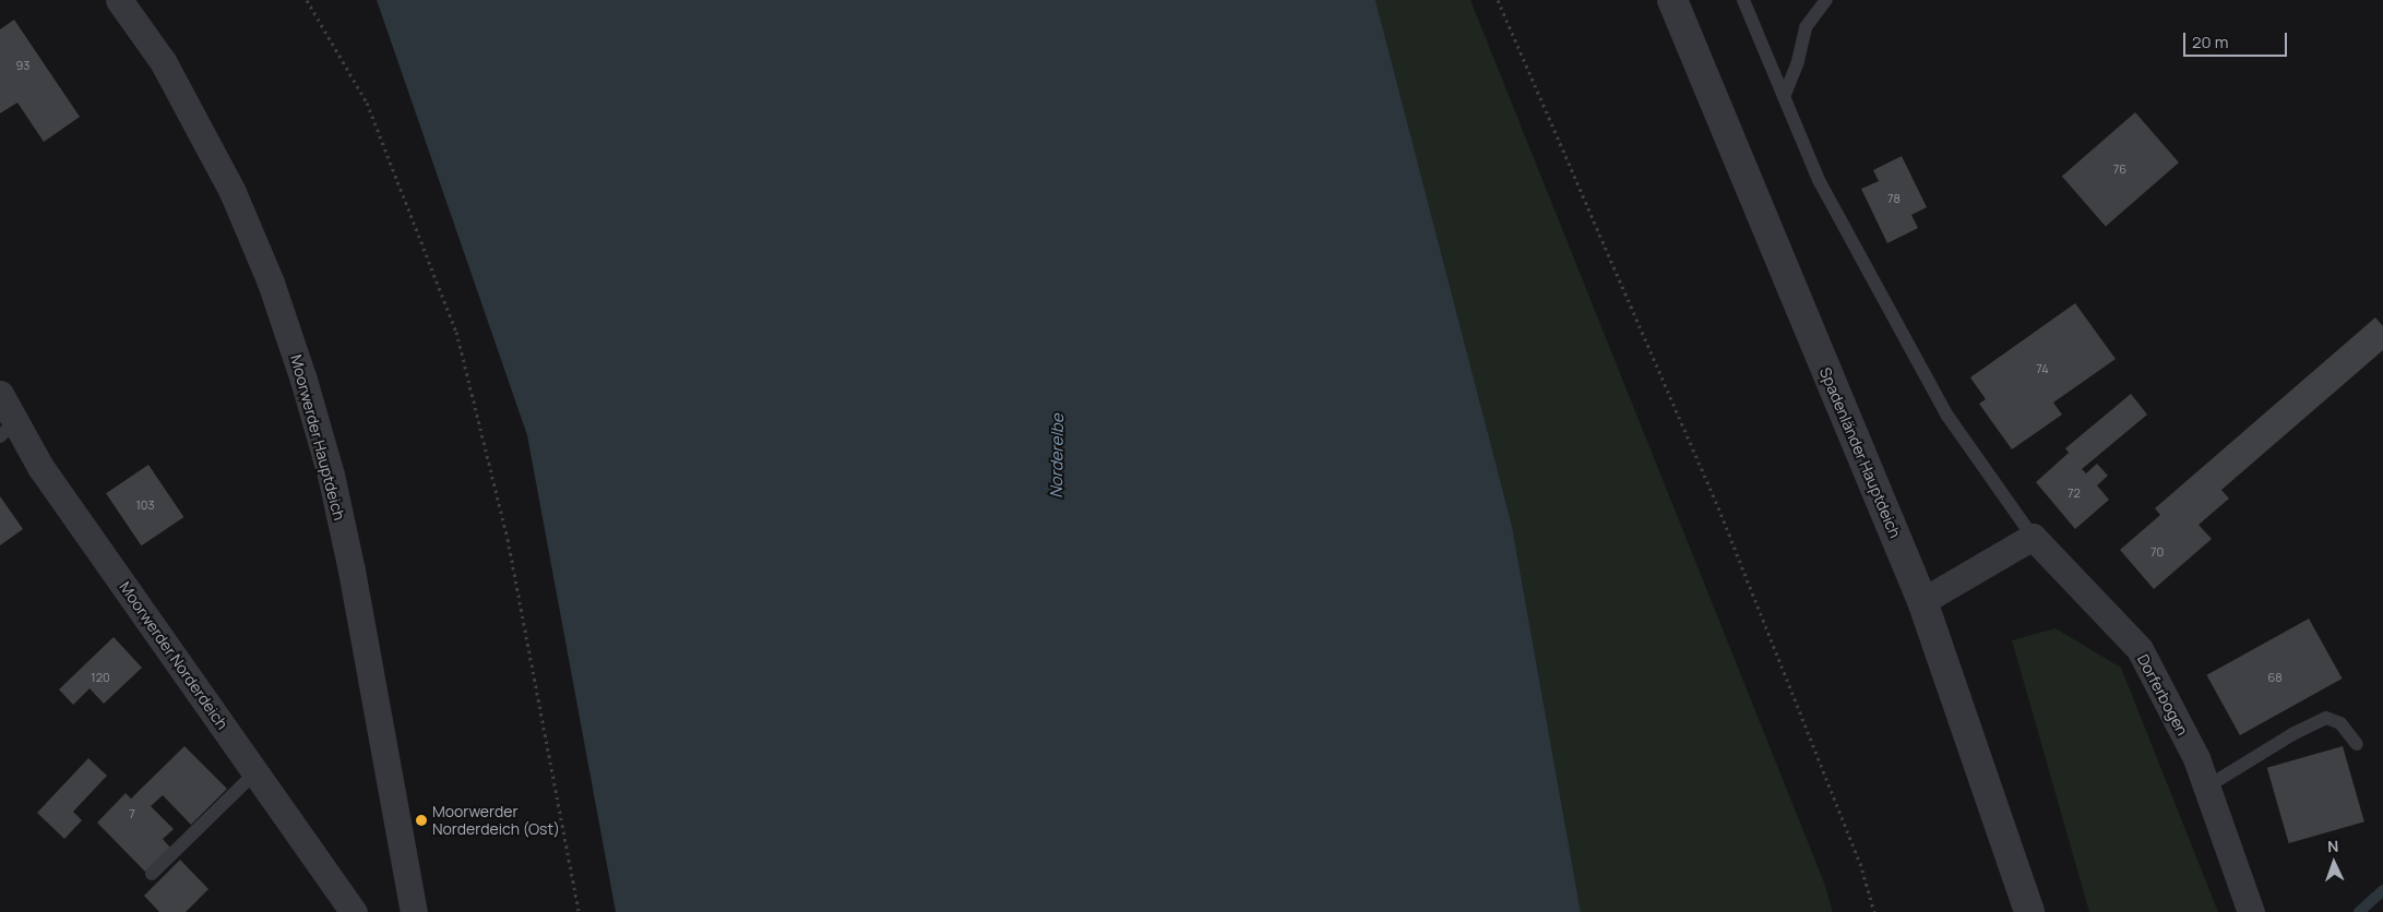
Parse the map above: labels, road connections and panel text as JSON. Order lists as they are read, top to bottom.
{
  "streets": {
    "street": [
      "Moorwerder Hauptdeich",
      "Spadenländer Hauptdeich",
      "Moorwerder Norderdeich",
      "Dorferbogen"
    ]
  },
  "water": ["Norderelbe"],
  "places": ["Moorwerder Norderdeich (Ost)"],
  "house_numbers": [
    "93",
    "76",
    "78",
    "74",
    "72",
    "103",
    "70",
    "120",
    "68",
    "7"
  ],
  "scale_bar": "20 m",
  "north": "top"
}
